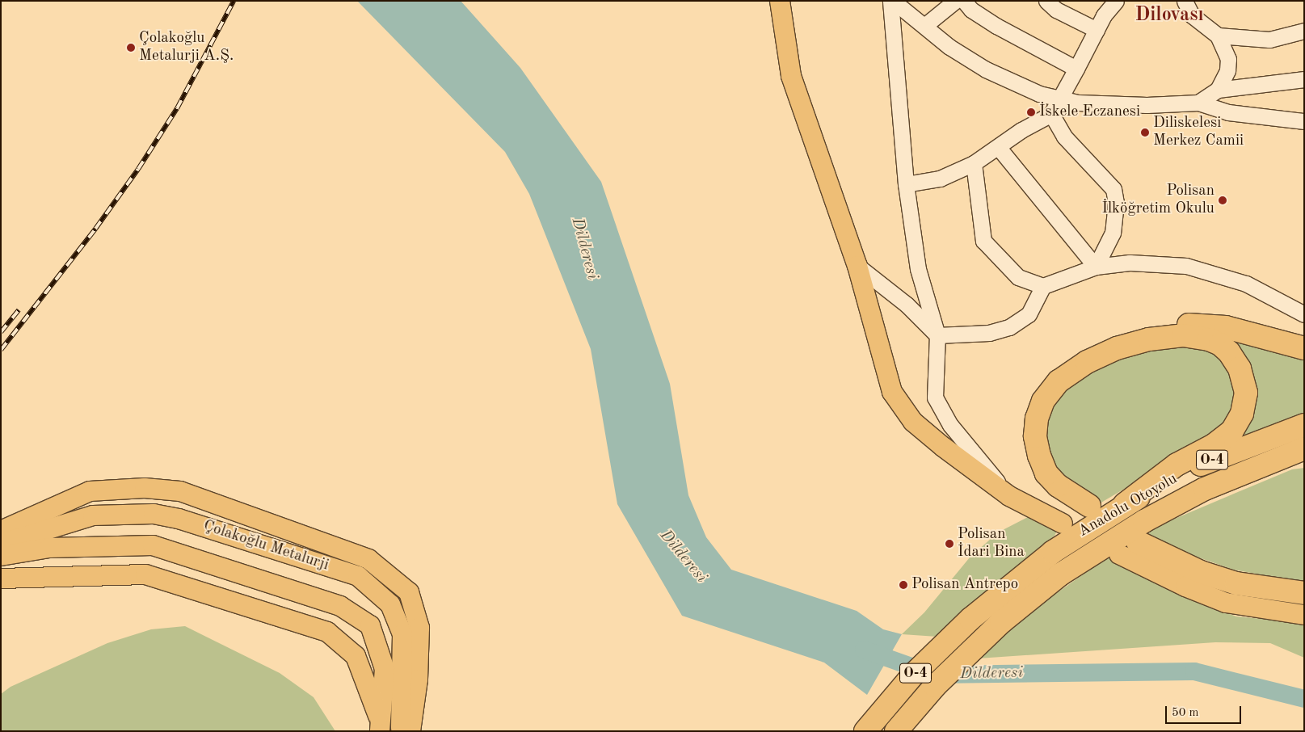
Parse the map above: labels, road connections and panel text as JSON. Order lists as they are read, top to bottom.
{
  "streets": {
    "highway": ["O-4", "Anadolu Otoyolu"],
    "main road": ["Çolakoğlu Metalurji"]
  },
  "districts": ["Dilovası"],
  "water": ["Dilderesi"],
  "places": [
    "Çolakoğlu Metalurji A.Ş.",
    "İskele Eczanesi",
    "Diliskelesi Merkez Camii",
    "Polisan İlköğretim Okulu",
    "Polisan İdari Bina",
    "Polisan Antrepo"
  ],
  "scale_bar": "50 m"
}
